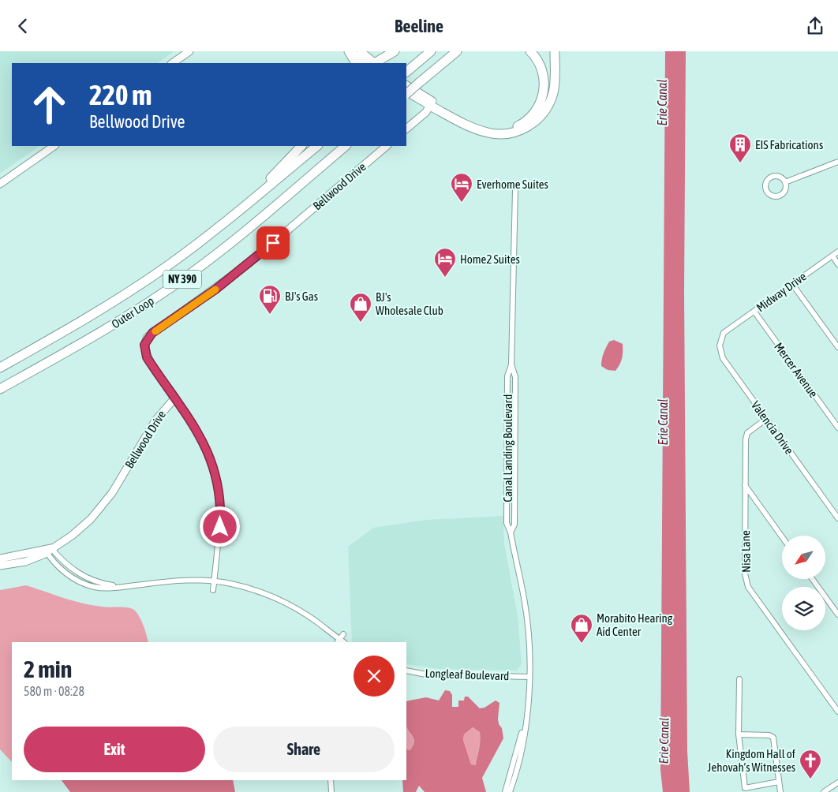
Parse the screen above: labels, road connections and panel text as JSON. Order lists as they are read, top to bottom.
{
  "streets": {
    "highway": ["NY 390", "Outer Loop"],
    "street": [
      "Bellwood Drive",
      "Midway Drive",
      "Mercer Avenue",
      "Valencia Drive",
      "Canal Landing Boulevard",
      "Nisa Lane",
      "Longleaf Boulevard"
    ]
  },
  "crossings": [
    ["Midway Drive", "Mercer Avenue"],
    ["Midway Drive", "Valencia Drive"],
    ["Valencia Drive", "Nisa Lane"],
    ["Canal Landing Boulevard", "Longleaf Boulevard"]
  ],
  "water": ["Erie Canal"],
  "places": {
    "building": ["EIS Fabrications"],
    "hotel": ["Everhome Suites", "Home2 Suites"],
    "fuel station": ["BJ's Gas"],
    "shop": ["BJ's Wholesale Club", "Morabito Hearing Aid Center"],
    "church": ["Kingdom Hall of Jehovah’s Witnesses"]
  },
  "north": "bottom left",
  "page": {
    "header": "Beeline",
    "turn": ["220 m", "Bellwood Drive"],
    "heading": ["2 min", "580 m · 08:28"],
    "buttons": ["Exit", "Share"]
  }
}
